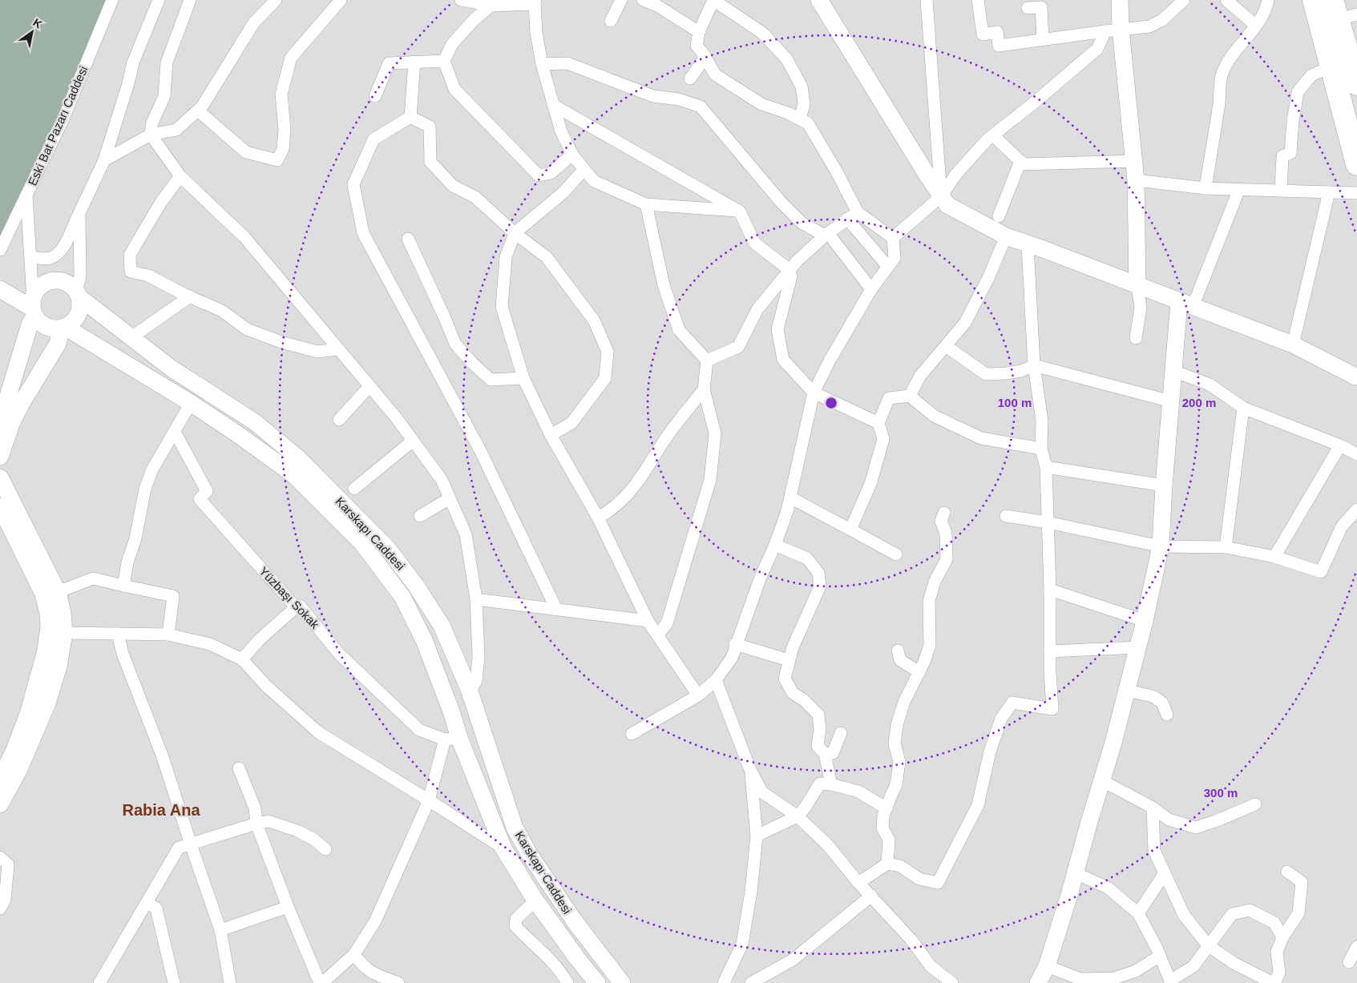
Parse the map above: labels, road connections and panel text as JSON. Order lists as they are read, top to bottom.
{
  "streets": {
    "main road": ["Karskapı Caddesi"],
    "street": ["Eski Bat Pazarı Caddesi", "Yüzbaşı Sokak"]
  },
  "districts": ["Rabia Ana"],
  "north": "top right",
  "rings": ["100 m", "200 m", "300 m"]
}
